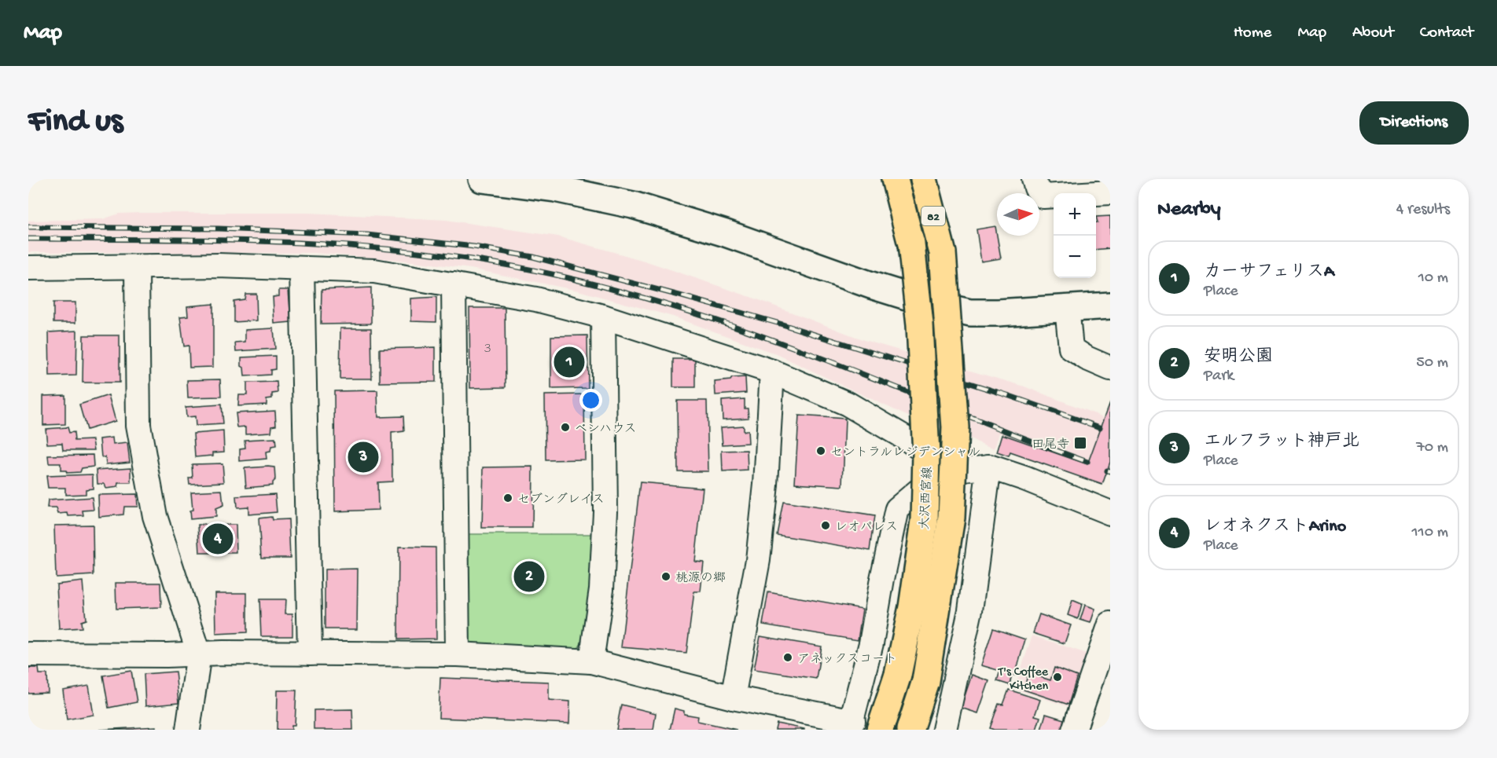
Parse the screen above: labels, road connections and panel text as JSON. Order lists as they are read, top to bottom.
{
  "streets": {
    "main road": ["82", "大沢西宮線"]
  },
  "places": {
    "other": [
      "ベンハウス",
      "セントラルレジデンシャル",
      "セブングレイス",
      "レオパレス",
      "桃源の郷",
      "アネックスコート",
      "T's Coffee Kitchen"
    ],
    "transit": ["田尾寺"]
  },
  "house_numbers": ["３"],
  "north": "right",
  "page": {
    "header": "Map",
    "nav": [
      "Home",
      "Map",
      "About",
      "Contact"
    ],
    "buttons": "Directions",
    "title": "Find us",
    "heading": ["Nearby", "4 results"],
    "map_buttons": ["+", "−"],
    "list": [
      {
        "mark": "1",
        "name": "カーサフェリスA",
        "note": "Place",
        "value": "10 m"
      },
      {
        "mark": "2",
        "name": "安明公園",
        "note": "Park",
        "value": "50 m"
      },
      {
        "mark": "3",
        "name": "エルフラット神戸北",
        "note": "Place",
        "value": "70 m"
      },
      {
        "mark": "4",
        "name": "レオネクストArino",
        "note": "Place",
        "value": "110 m"
      }
    ],
    "pins": [
      "1",
      "3",
      "4",
      "2"
    ]
  }
}
